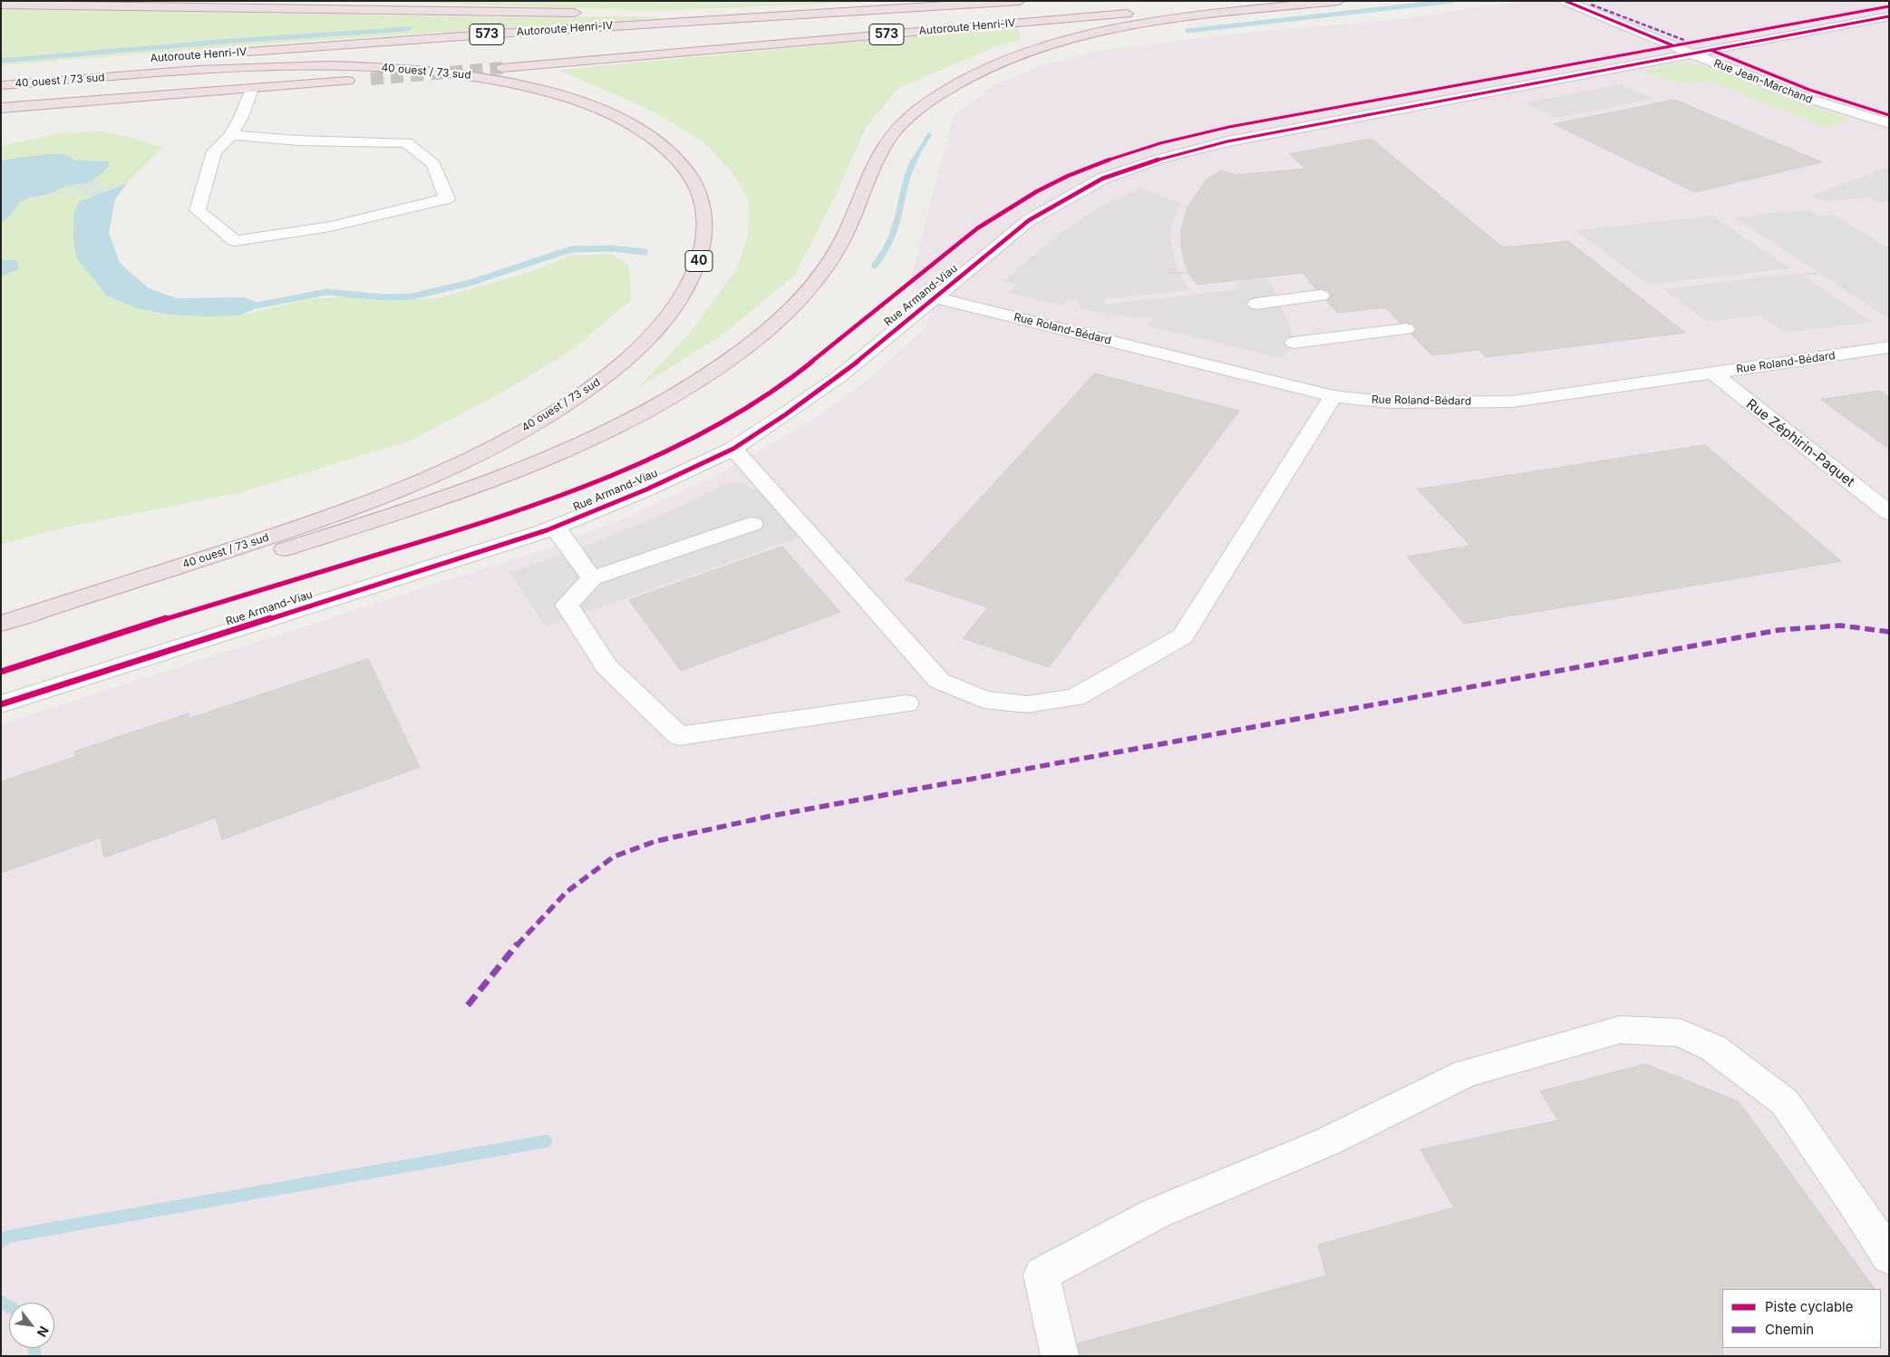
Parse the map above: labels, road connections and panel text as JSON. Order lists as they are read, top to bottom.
{
  "streets": {
    "highway": [
      "Autoroute Henri-IV",
      "573",
      "40 ouest / 73 sud",
      "40"
    ],
    "street": [
      "Rue Jean-Marchand",
      "Rue Armand-Viau",
      "Rue Roland-Bédard",
      "Rue Zéphirin-Paquet"
    ]
  },
  "crossings": [
    ["Rue Jean-Marchand", "Rue Armand-Viau"],
    ["Rue Armand-Viau", "Rue Roland-Bédard"],
    ["Rue Roland-Bédard", "Rue Zéphirin-Paquet"]
  ],
  "legend": ["Piste cyclable", "Chemin"],
  "north": "bottom right"
}
